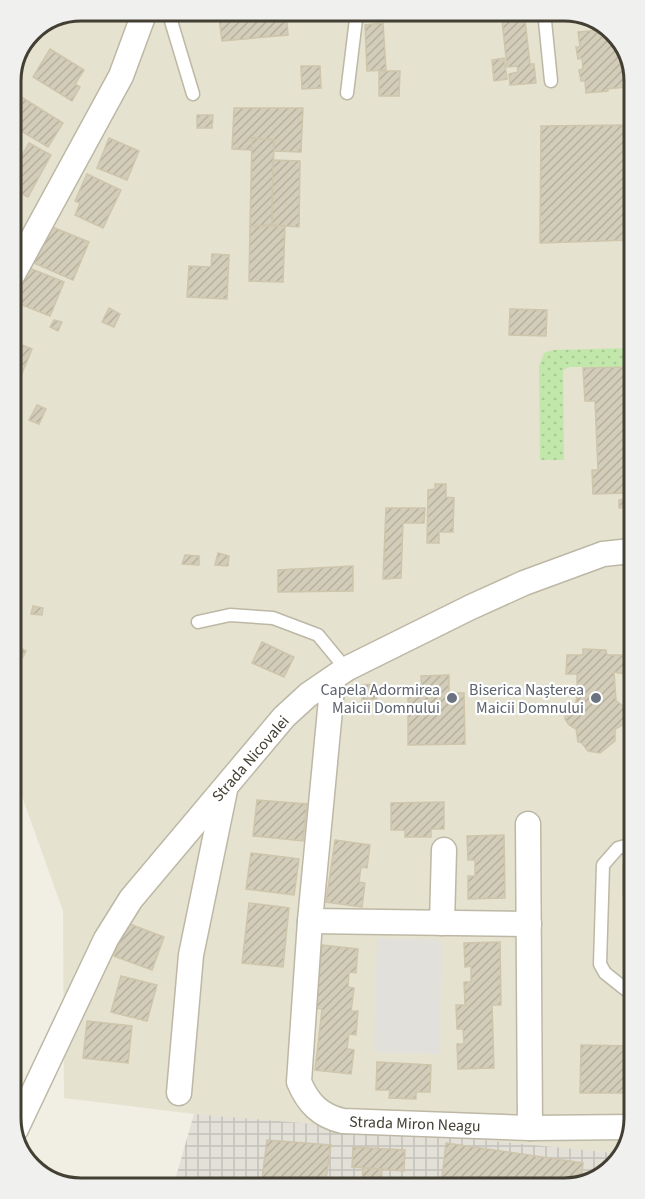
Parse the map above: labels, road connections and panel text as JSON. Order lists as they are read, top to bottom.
{
  "streets": {
    "street": ["Strada Nicovalei", "Strada Miron Neagu"]
  },
  "crossings": [
    ["Strada Nicovalei", "Strada Miron Neagu"]
  ],
  "places": ["Capela Adormirea Maicii Domnului", "Biserica Nașterea Maicii Domnului"]
}
